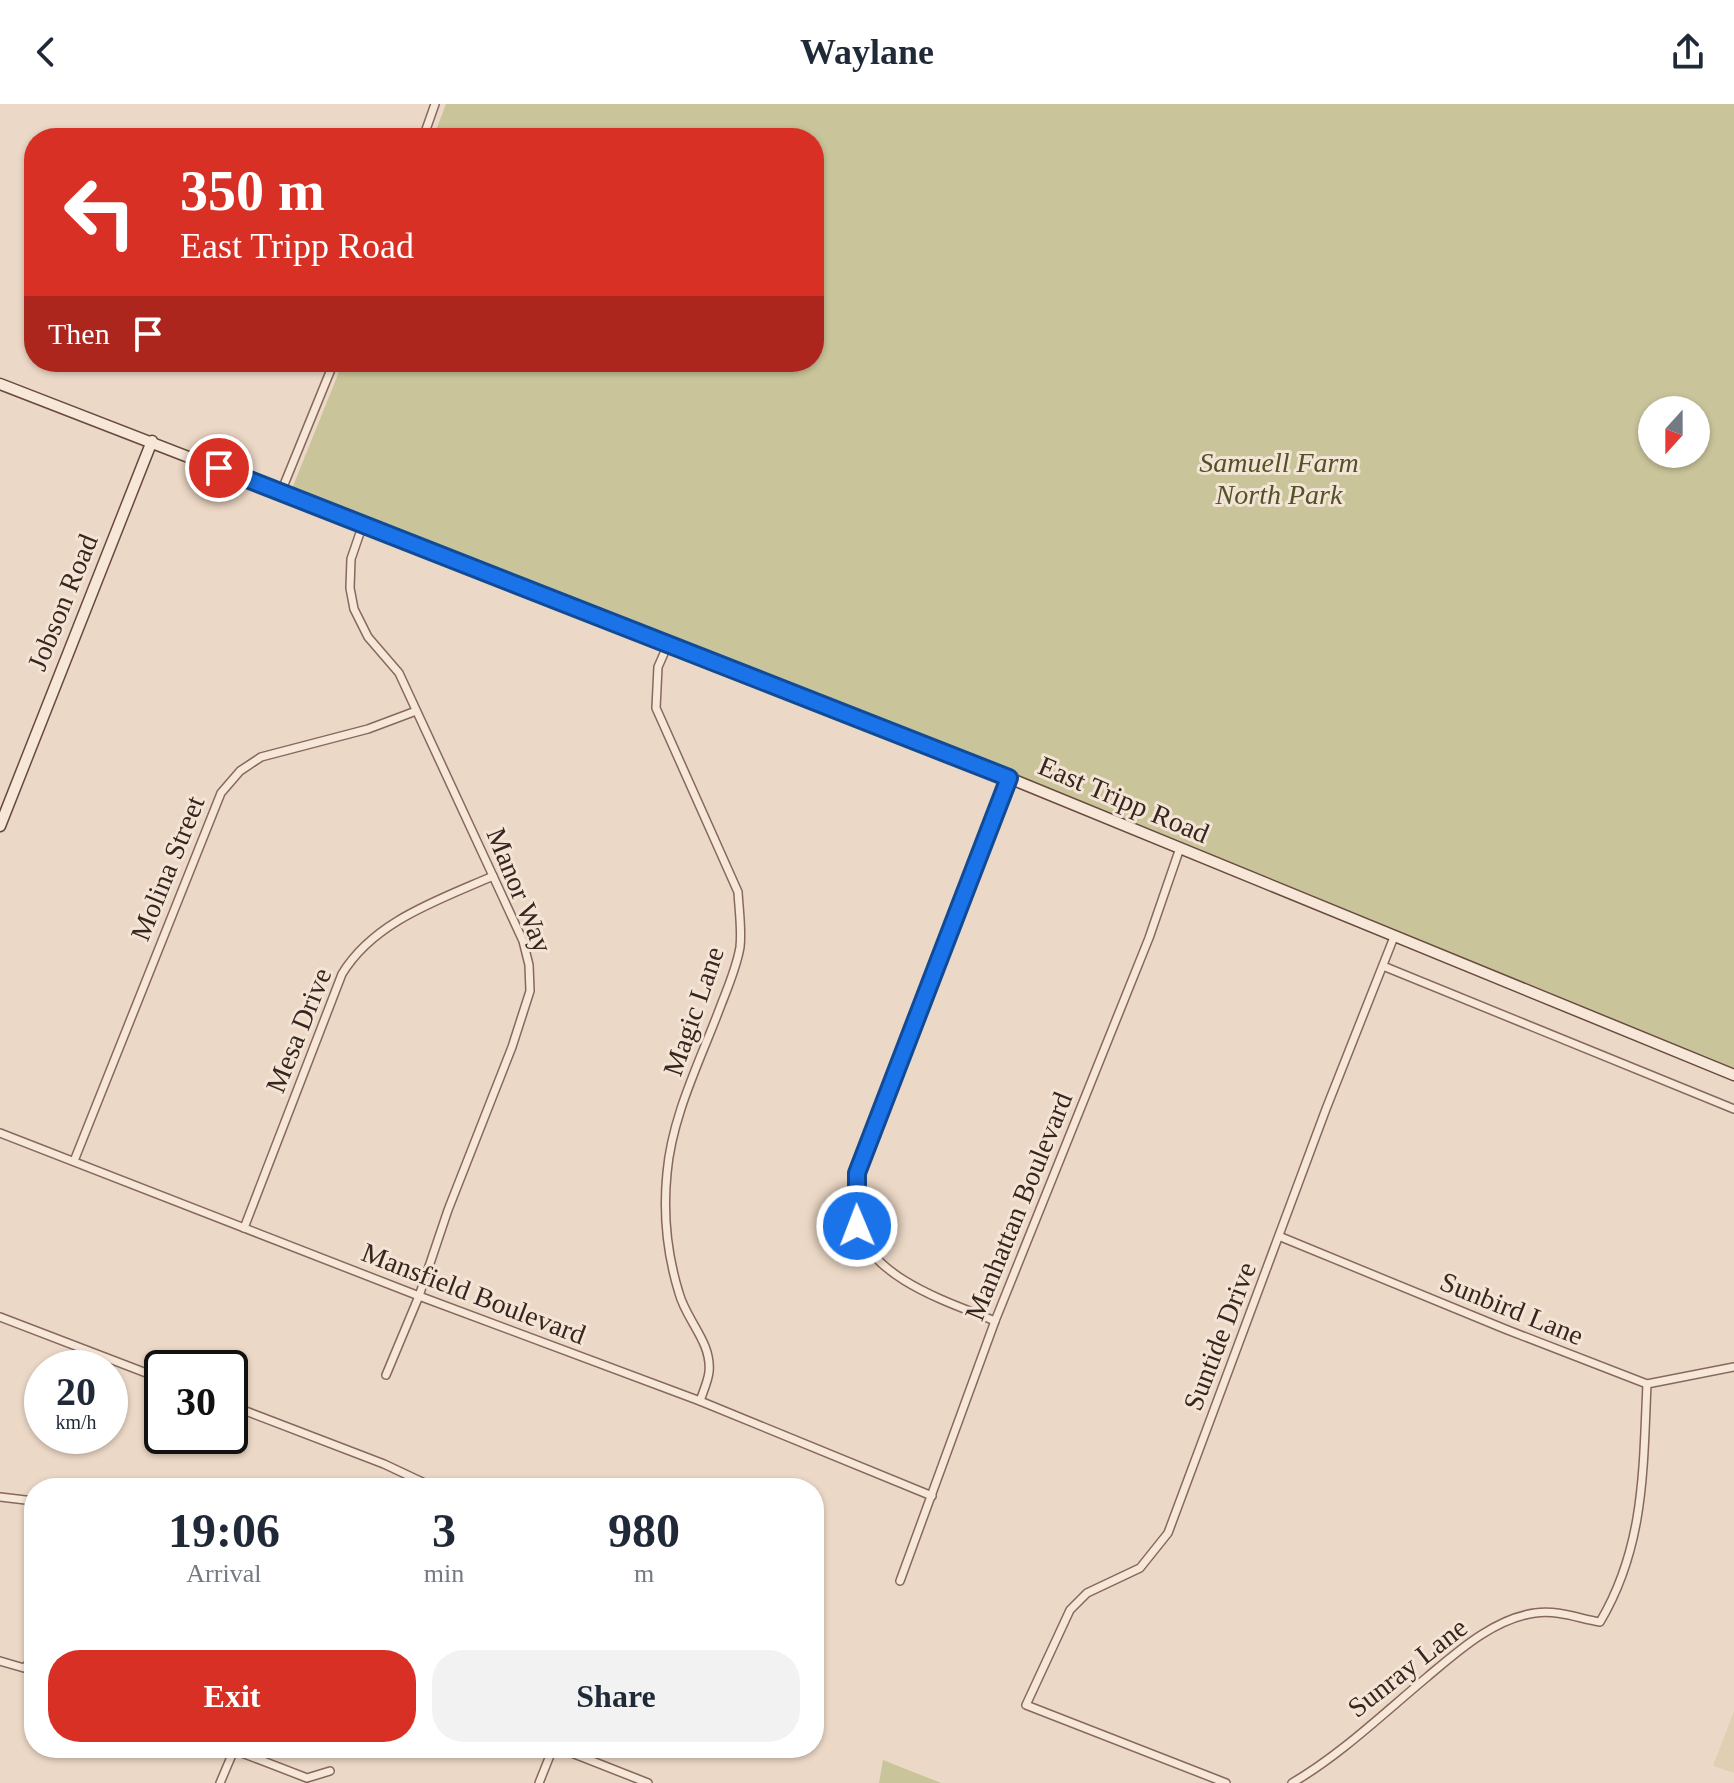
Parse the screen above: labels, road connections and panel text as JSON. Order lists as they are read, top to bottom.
{
  "streets": {
    "street": [
      "Jobson Road",
      "East Tripp Road",
      "Molina Street",
      "Manor Way",
      "Magic Lane",
      "Mesa Drive",
      "Manhattan Boulevard",
      "Mansfield Boulevard",
      "Sunbird Lane",
      "Suntide Drive",
      "Sunray Lane"
    ]
  },
  "crossings": [
    ["Jobson Road", "East Tripp Road"],
    ["East Tripp Road", "Manor Way"],
    ["East Tripp Road", "Magic Lane"],
    ["East Tripp Road", "Manhattan Boulevard"],
    ["East Tripp Road", "Suntide Drive"],
    ["Molina Street", "Manor Way"],
    ["Molina Street", "Mansfield Boulevard"],
    ["Manor Way", "Mesa Drive"],
    ["Manor Way", "Mansfield Boulevard"],
    ["Magic Lane", "Mansfield Boulevard"],
    ["Mesa Drive", "Mansfield Boulevard"],
    ["Manhattan Boulevard", "Mansfield Boulevard"],
    ["Sunbird Lane", "Suntide Drive"],
    ["Sunbird Lane", "Sunray Lane"]
  ],
  "parks": ["Samuell Farm North Park"],
  "north": "bottom",
  "page": {
    "header": "Waylane",
    "turn": ["350 m", "East Tripp Road"],
    "then": "Then",
    "speed": "20 km/h",
    "limit": "30",
    "eta": [
      "19:06",
      "Arrival",
      "3",
      "min",
      "980",
      "m"
    ],
    "buttons": ["Exit", "Share"]
  }
}
